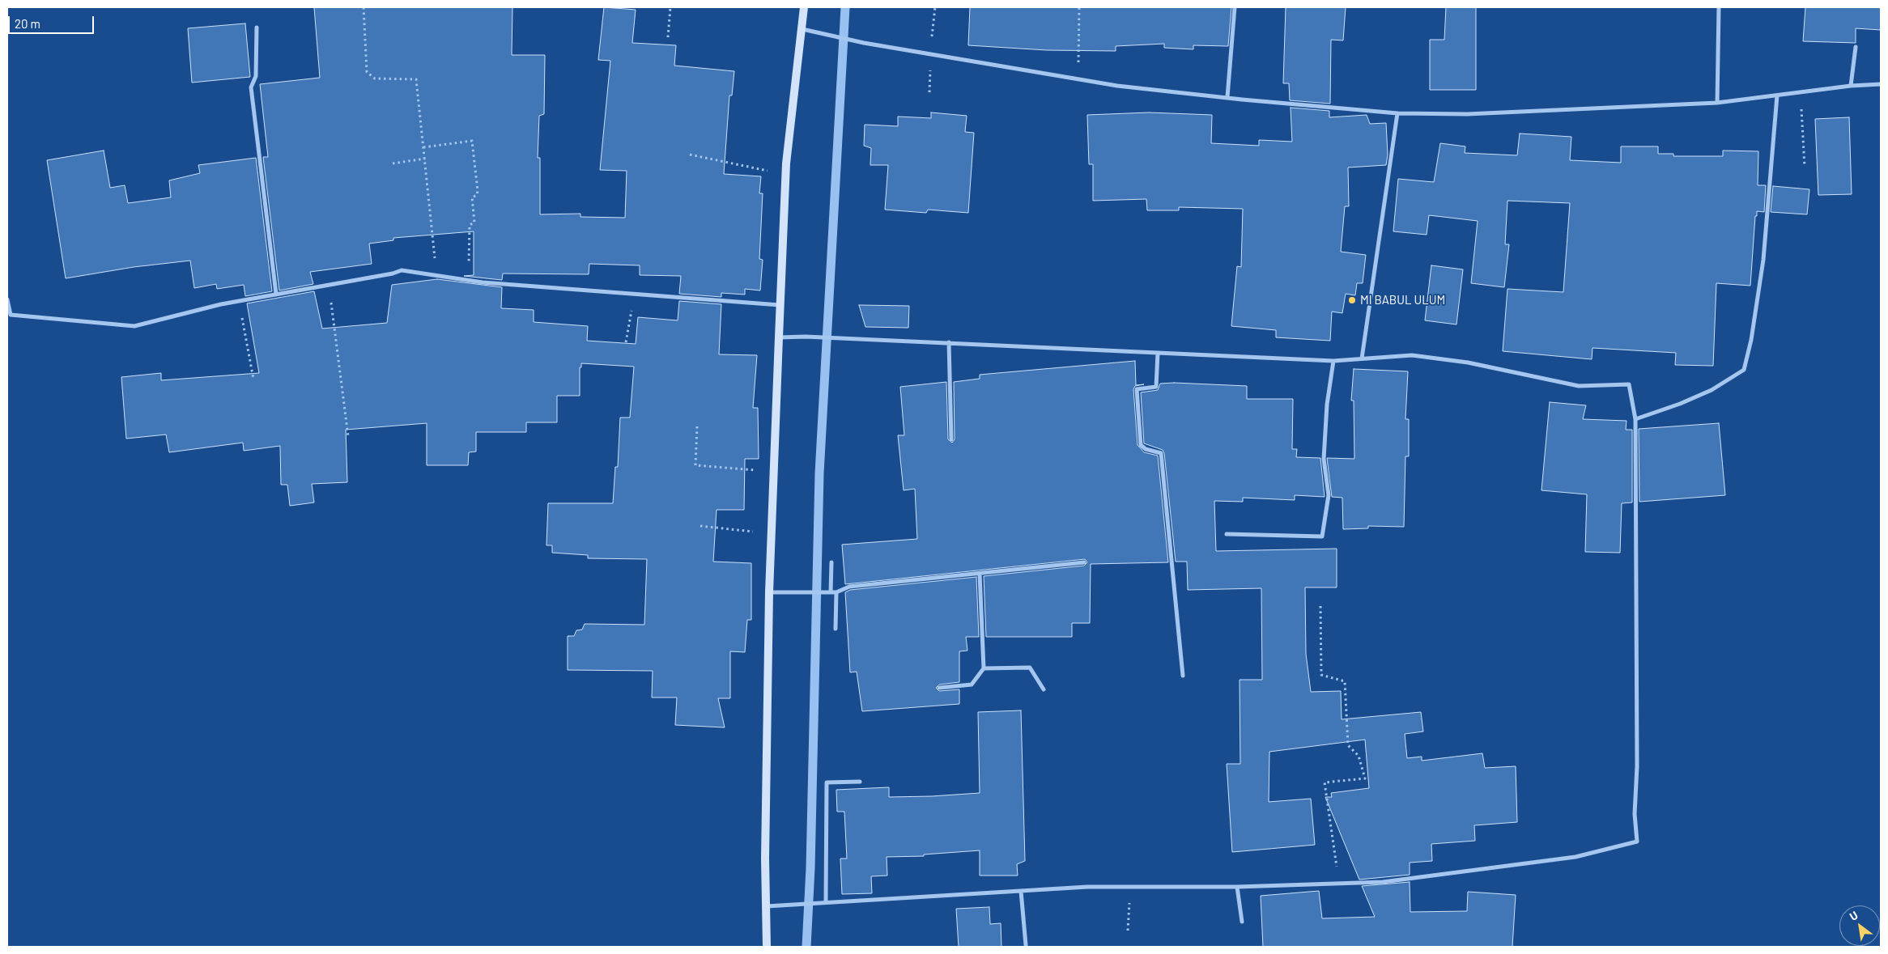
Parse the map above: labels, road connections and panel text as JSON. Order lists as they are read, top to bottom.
{
  "places": ["MI BABUL ULUM"],
  "scale_bar": "20 m",
  "north": "top left"
}
